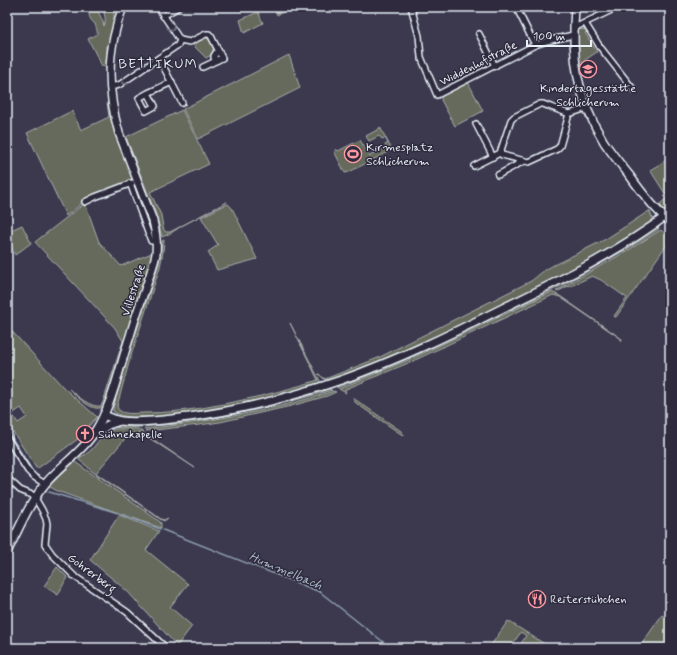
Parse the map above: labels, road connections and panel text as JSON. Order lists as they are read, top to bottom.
{
  "streets": {
    "main road": ["Villestraße"],
    "street": ["Widdenhofstraße", "Gohrerberg"]
  },
  "crossings": [
    ["Villestraße", "Gohrerberg"]
  ],
  "districts": ["BETTIKUM"],
  "water": ["Hummelbach"],
  "places": {
    "school or university": ["Kindertagesstätte Schlicherum"],
    "sports": ["Kirmesplatz Schlicherum"],
    "church": ["Sühnekapelle"],
    "restaurant": ["Reiterstübchen"]
  },
  "scale_bar": "100 m"
}
